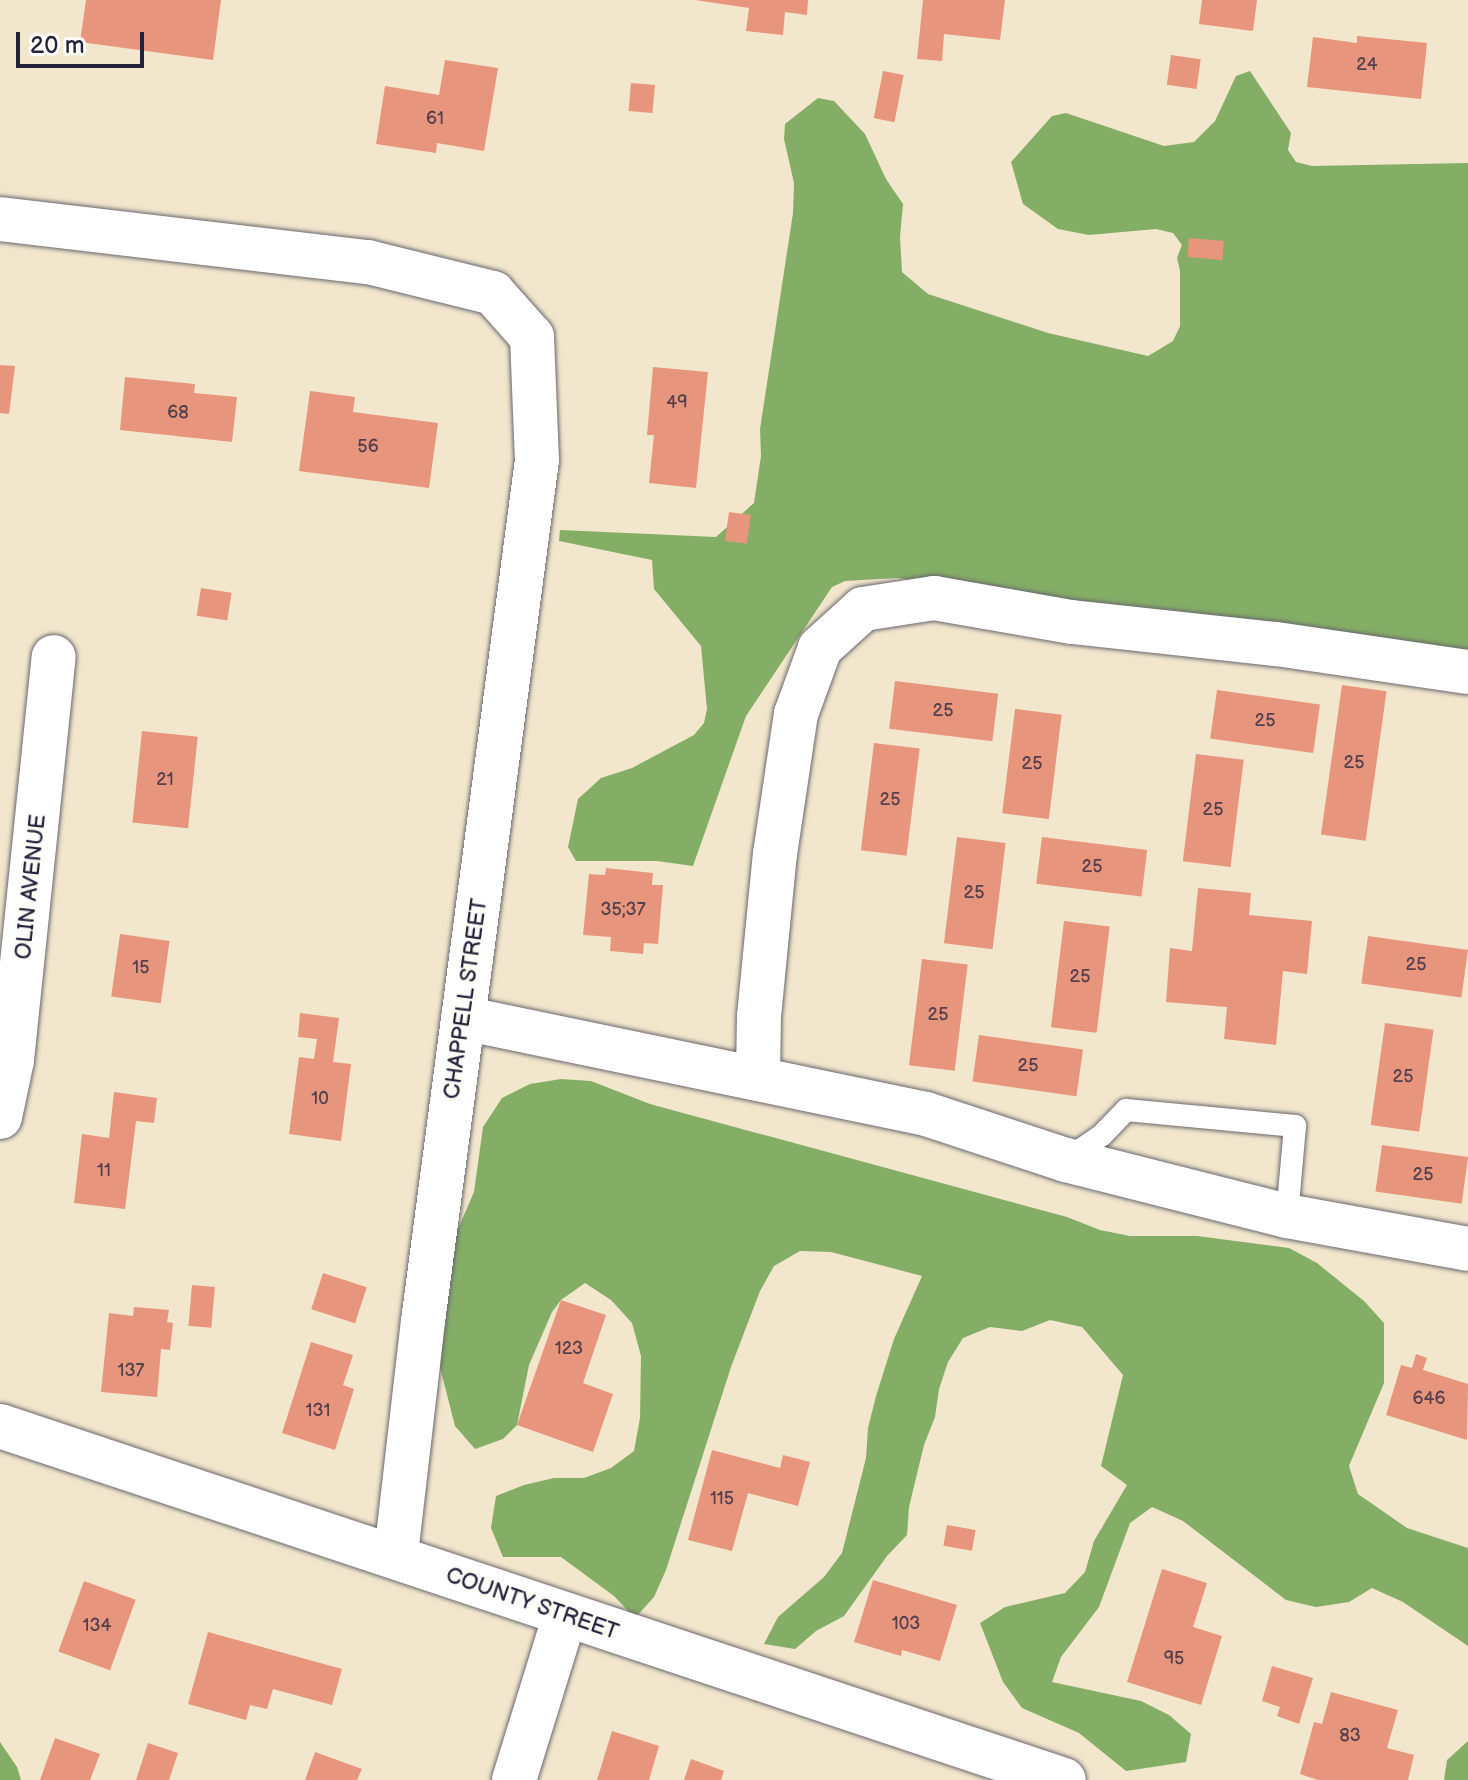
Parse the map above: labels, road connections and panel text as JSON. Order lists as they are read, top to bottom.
{
  "streets": {
    "street": ["OLIN AVENUE", "CHAPPELL STREET", "COUNTY STREET"]
  },
  "crossings": [
    ["CHAPPELL STREET", "COUNTY STREET"]
  ],
  "house_numbers": [
    "24",
    "61",
    "49",
    "68",
    "56",
    "25",
    "25",
    "25",
    "25",
    "21",
    "25",
    "25",
    "25",
    "25",
    "35;37",
    "25",
    "15",
    "25",
    "25",
    "25",
    "25",
    "10",
    "11",
    "25",
    "123",
    "137",
    "646",
    "131",
    "115",
    "103",
    "134",
    "95",
    "83"
  ],
  "scale_bar": "20 m"
}
